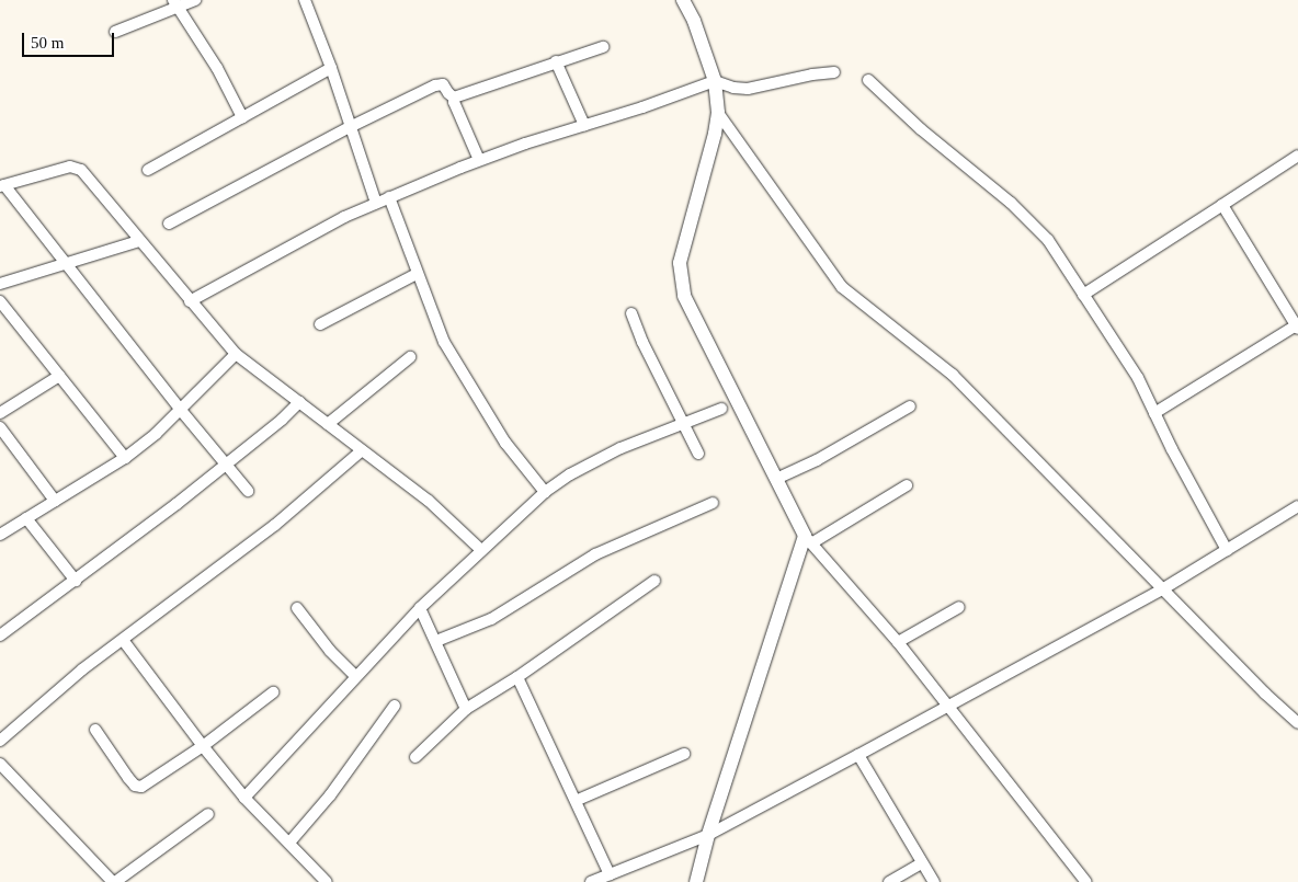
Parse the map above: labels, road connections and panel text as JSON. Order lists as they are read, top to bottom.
{
  "scale_bar": "50 m"
}
